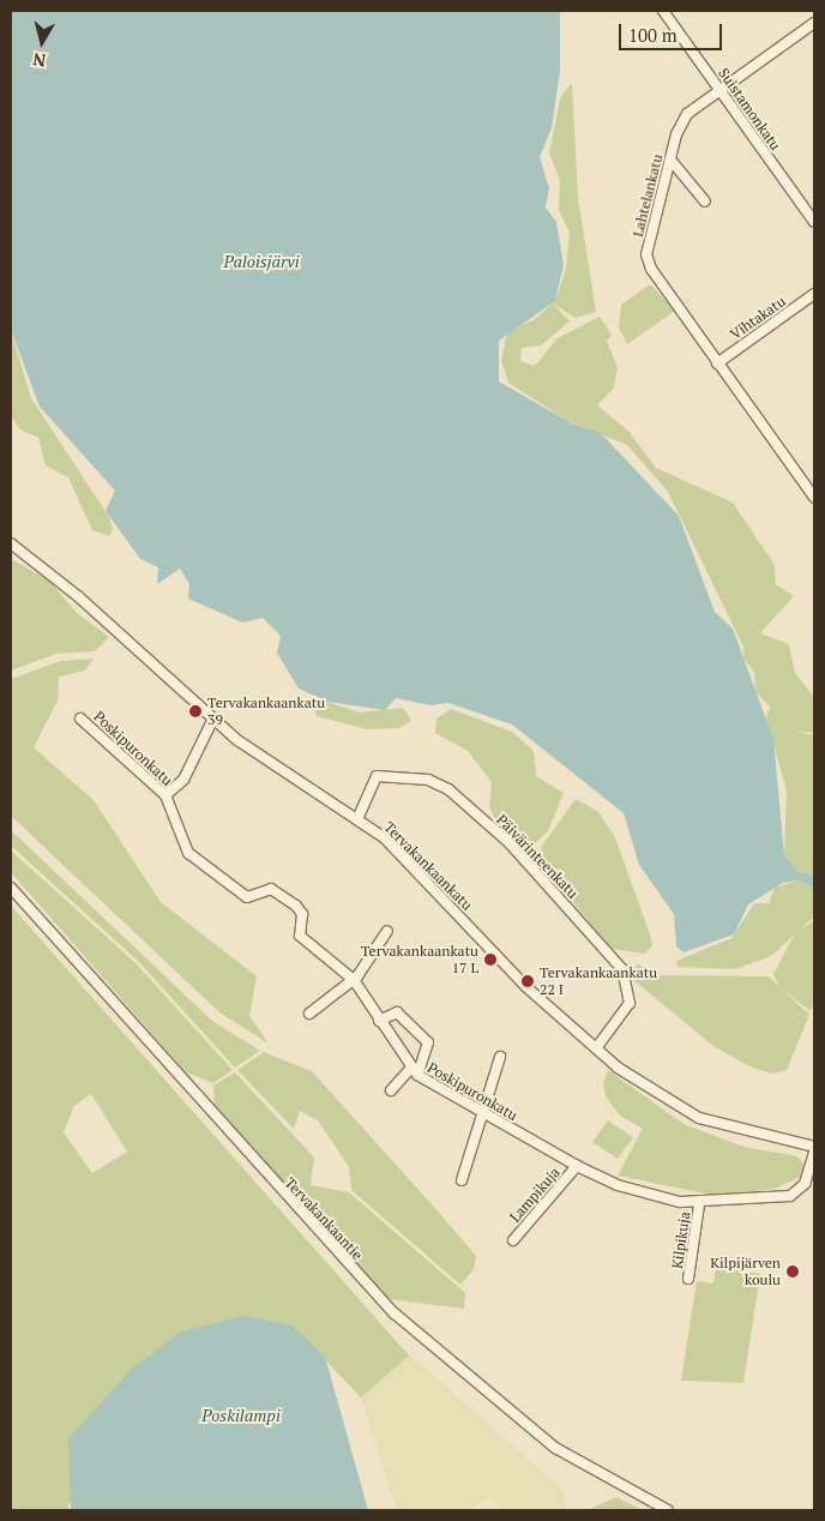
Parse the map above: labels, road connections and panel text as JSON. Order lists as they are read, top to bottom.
{
  "streets": {
    "street": [
      "Suistamonkatu",
      "Lahtelankatu",
      "Vihtakatu",
      "Poskipuronkatu",
      "Päivärinteenkatu",
      "Tervakankaankatu",
      "Lampikuja",
      "Tervakankaantie",
      "Kilpikuja"
    ]
  },
  "crossings": [
    ["Suistamonkatu", "Lahtelankatu"],
    ["Lahtelankatu", "Vihtakatu"],
    ["Poskipuronkatu", "Lampikuja"],
    ["Poskipuronkatu", "Kilpikuja"],
    ["Päivärinteenkatu", "Tervakankaankatu"]
  ],
  "water": ["Paloisjärvi", "Poskilampi"],
  "places": [
    "Tervakankaankatu 39",
    "Tervakankaankatu 17 L",
    "Tervakankaankatu 22 I",
    "Kilpijärven koulu"
  ],
  "scale_bar": "100 m",
  "north": "bottom"
}
